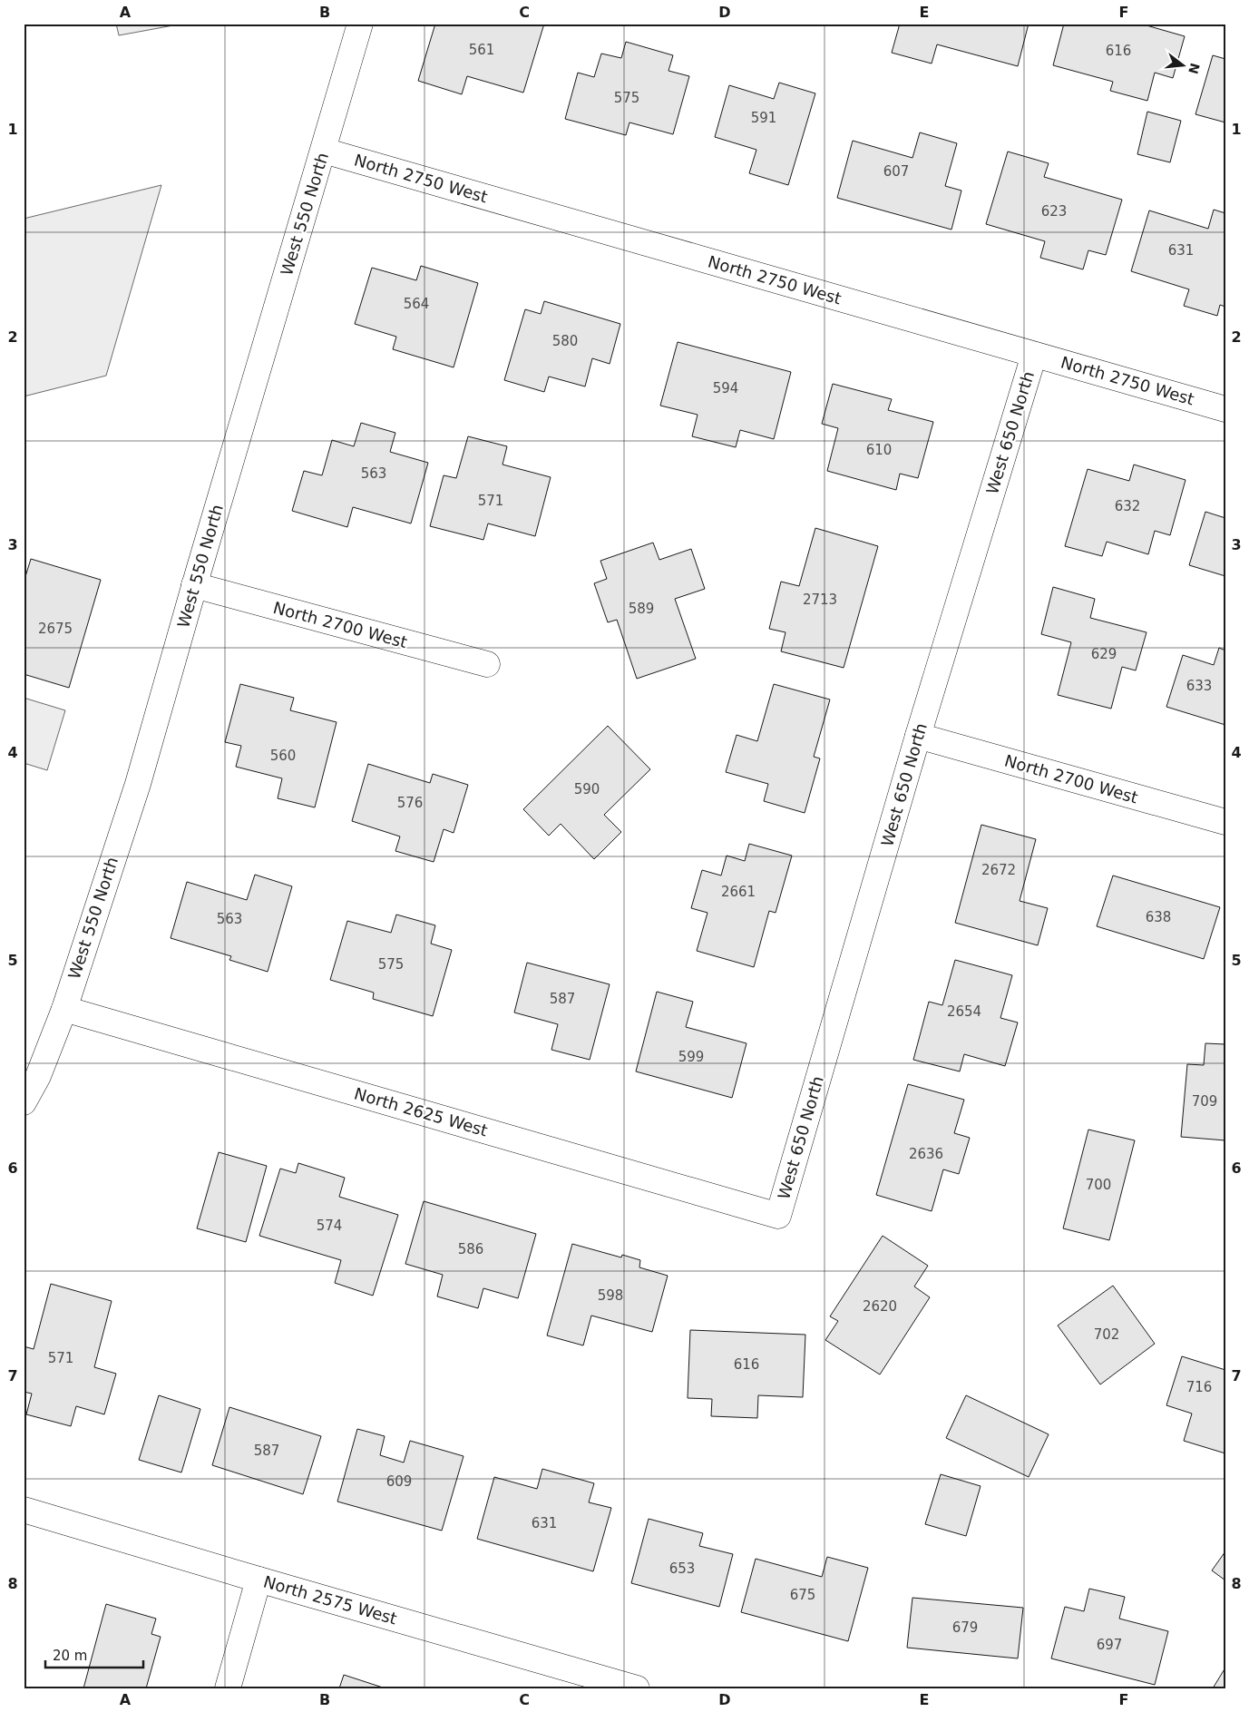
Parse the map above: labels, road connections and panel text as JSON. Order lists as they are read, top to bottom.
{
  "streets": {
    "street": [
      "North 2750 West",
      "West 550 North",
      "West 650 North",
      "North 2700 West",
      "North 2625 West",
      "North 2575 West"
    ]
  },
  "crossings": [
    ["North 2750 West", "West 550 North"],
    ["North 2750 West", "West 650 North"],
    ["West 550 North", "North 2700 West"],
    ["West 550 North", "North 2625 West"],
    ["West 650 North", "North 2700 West"],
    ["West 650 North", "North 2625 West"]
  ],
  "house_numbers": [
    "561",
    "616",
    "575",
    "591",
    "607",
    "623",
    "631",
    "564",
    "580",
    "594",
    "610",
    "563",
    "571",
    "632",
    "2713",
    "589",
    "2675",
    "629",
    "633",
    "560",
    "590",
    "576",
    "2672",
    "2661",
    "638",
    "563",
    "575",
    "587",
    "2654",
    "599",
    "709",
    "2636",
    "700",
    "574",
    "586",
    "598",
    "2620",
    "702",
    "571",
    "616",
    "716",
    "587",
    "609",
    "631",
    "653",
    "675",
    "679",
    "697"
  ],
  "scale_bar": "20 m",
  "north": "right",
  "grid": {
    "columns": [
      "A",
      "B",
      "C",
      "D",
      "E",
      "F"
    ],
    "rows": [
      "1",
      "2",
      "3",
      "4",
      "5",
      "6",
      "7",
      "8"
    ]
  }
}
